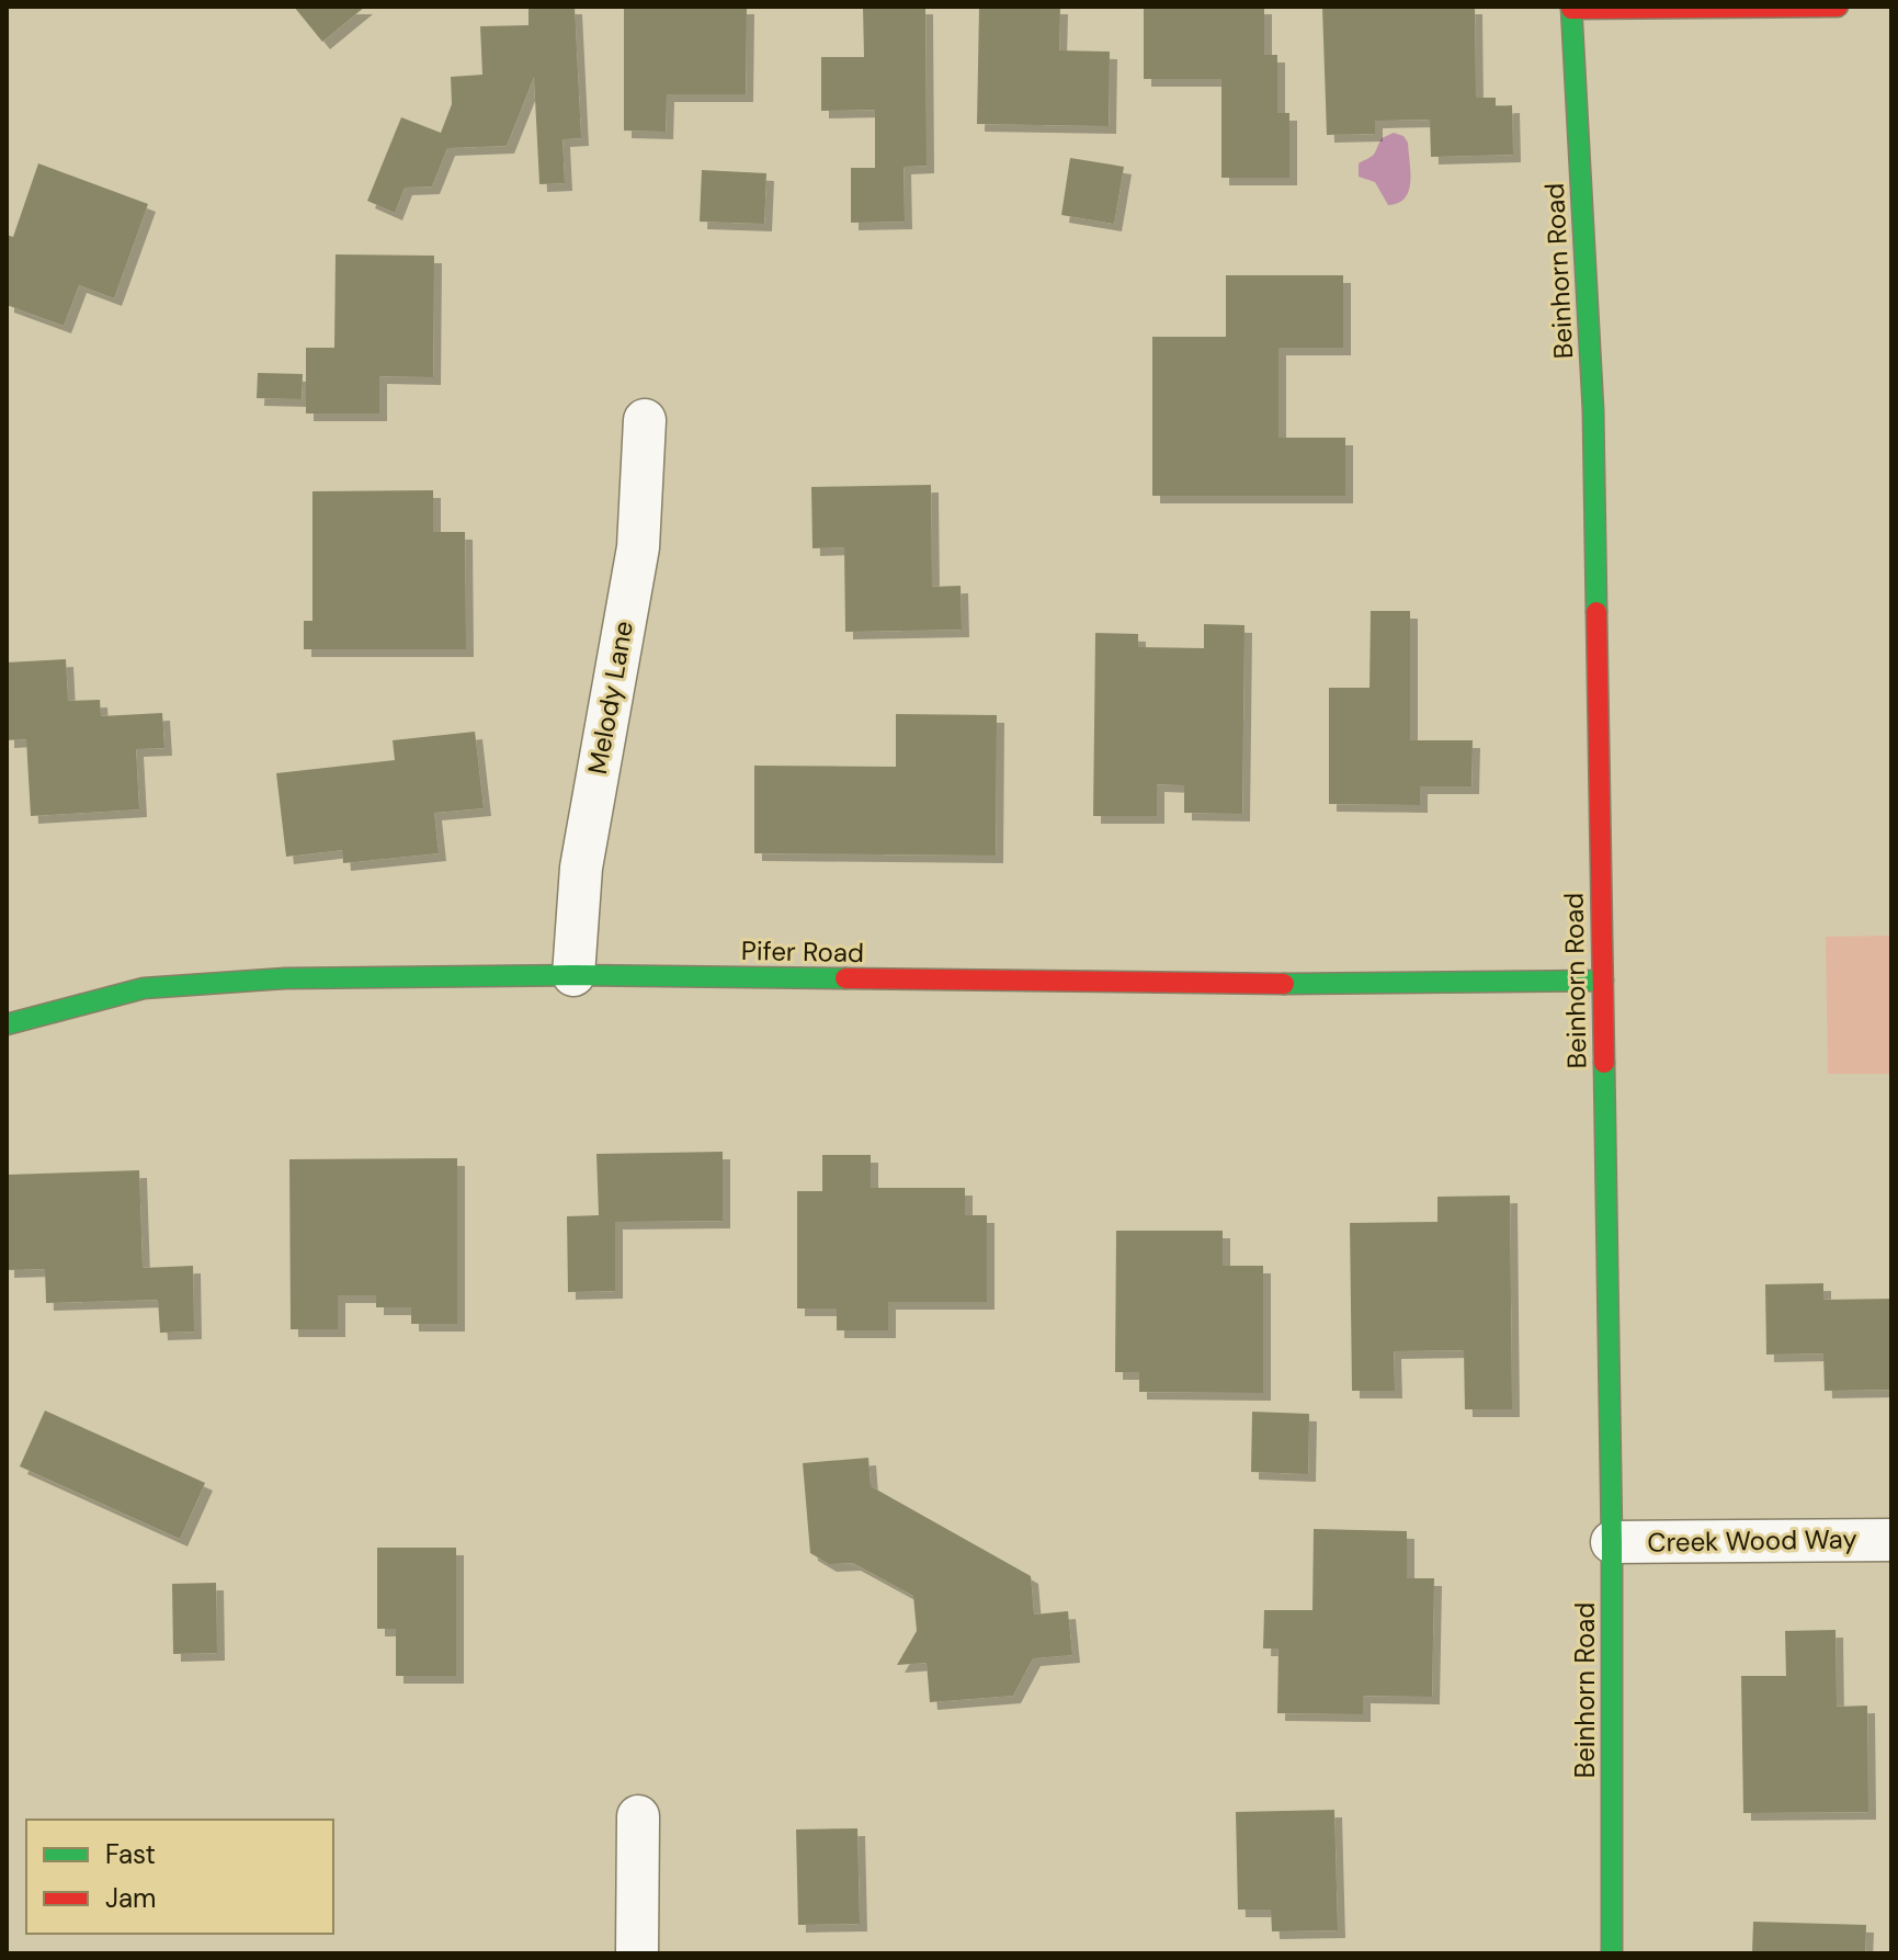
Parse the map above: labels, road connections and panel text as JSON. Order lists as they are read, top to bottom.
{
  "streets": {
    "street": [
      "Beinhorn Road",
      "Melody Lane",
      "Pifer Road",
      "Creek Wood Way"
    ]
  },
  "crossings": [
    ["Beinhorn Road", "Pifer Road"],
    ["Beinhorn Road", "Creek Wood Way"],
    ["Melody Lane", "Pifer Road"]
  ],
  "legend": ["Fast", "Jam"]
}
